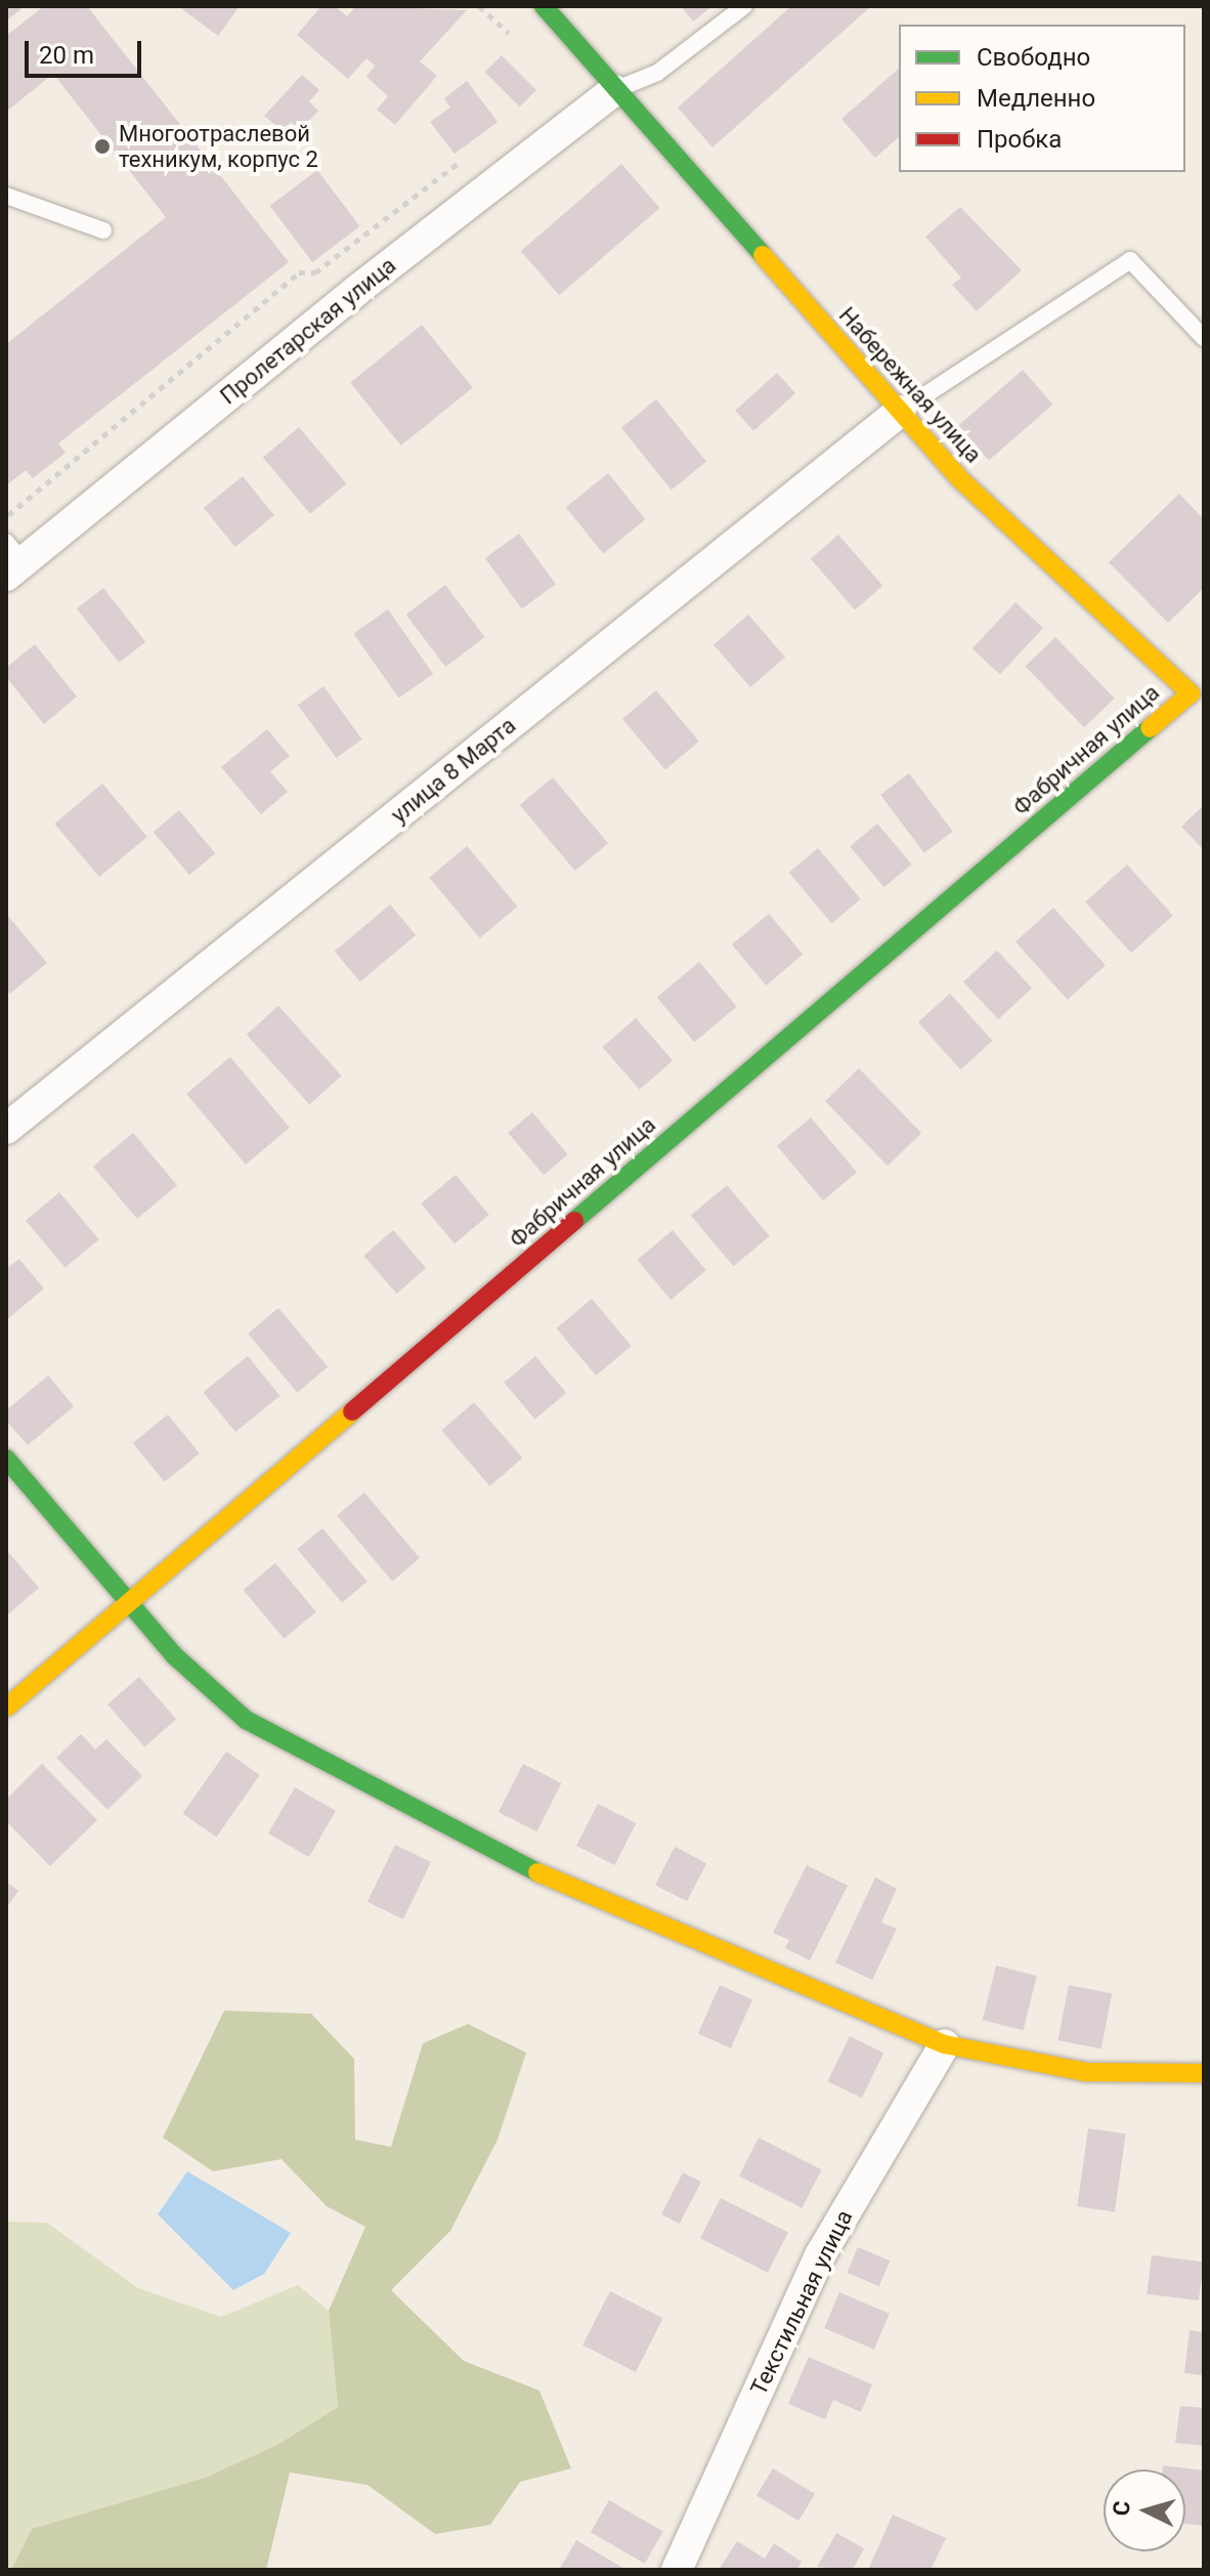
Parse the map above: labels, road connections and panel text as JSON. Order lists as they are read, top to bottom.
{
  "streets": {
    "street": [
      "Пролетарская улица",
      "Набережная улица",
      "Фабричная улица",
      "улица 8 Марта",
      "Текстильная улица"
    ]
  },
  "crossings": [
    ["Пролетарская улица", "Набережная улица"],
    ["Набережная улица", "Фабричная улица"],
    ["Набережная улица", "улица 8 Марта"]
  ],
  "places": ["Многоотраслевой техникум, корпус 2"],
  "legend": ["Свободно", "Медленно", "Пробка"],
  "scale_bar": "20 m",
  "north": "left"
}
